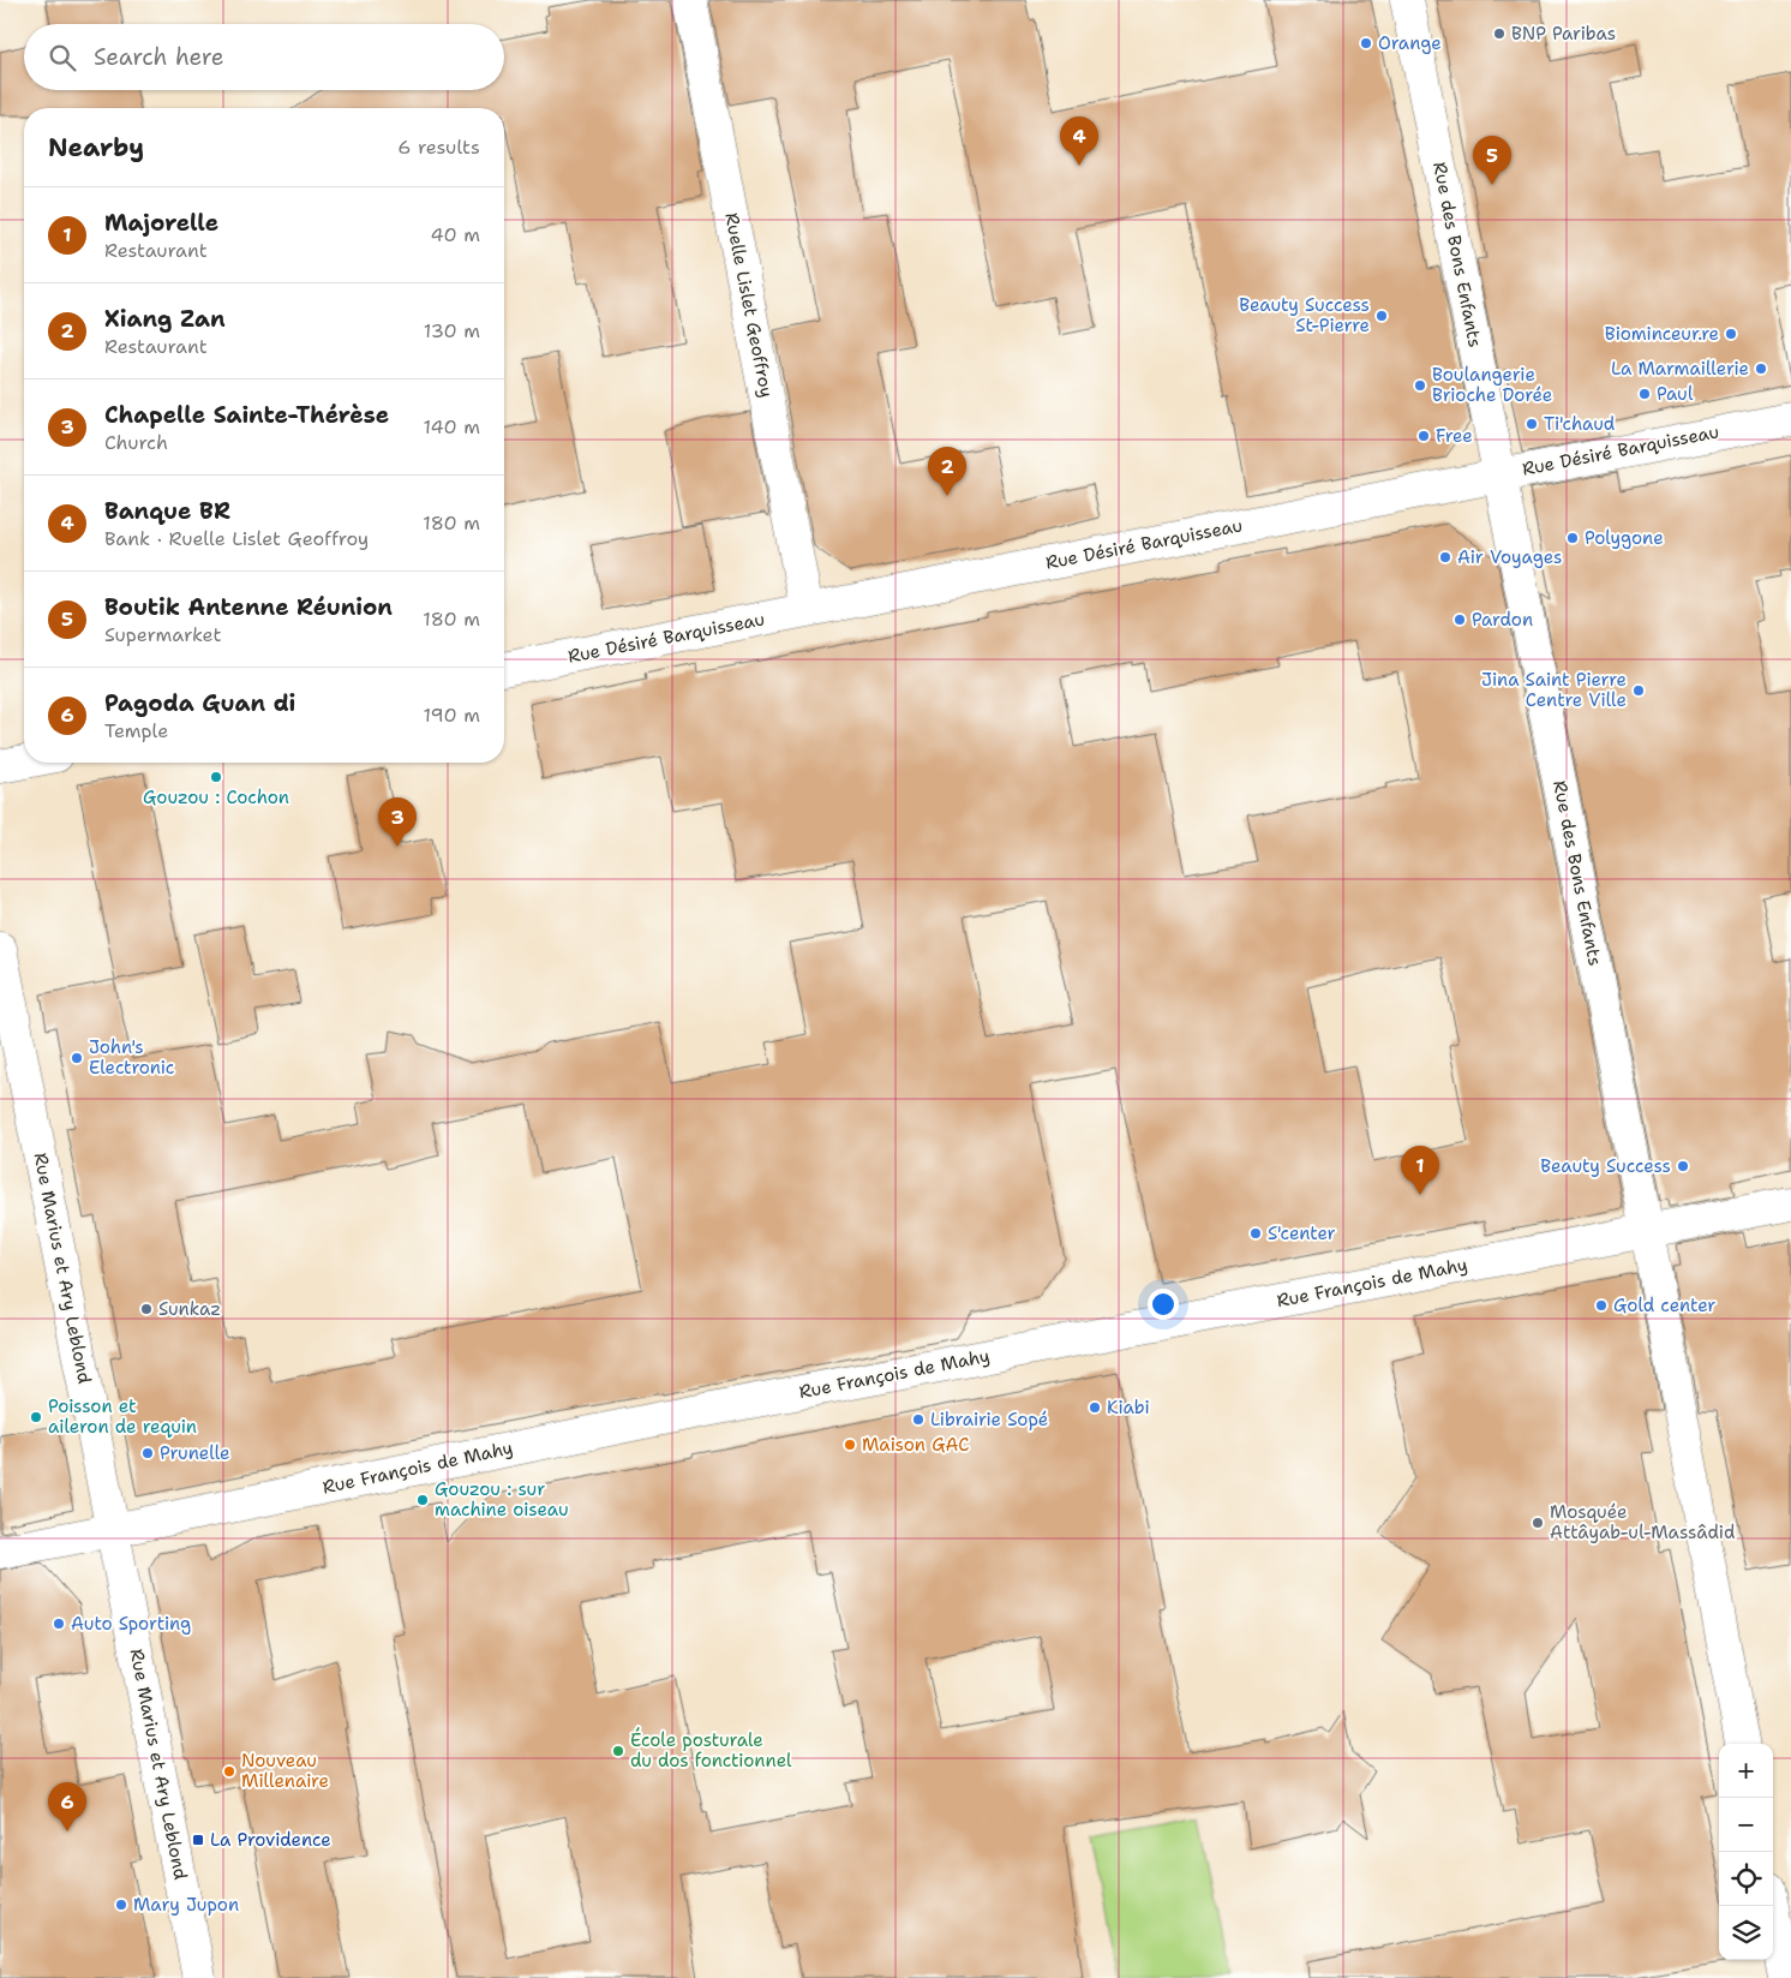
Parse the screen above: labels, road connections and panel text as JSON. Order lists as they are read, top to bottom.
{
  "streets": {
    "street": [
      "Rue des Bons Enfants",
      "Ruelle Lislet Geoffroy",
      "Rue Désiré Barquisseau",
      "Rue Marius et Ary Leblond",
      "Rue François de Mahy"
    ]
  },
  "crossings": [
    ["Rue des Bons Enfants", "Rue Désiré Barquisseau"],
    ["Rue des Bons Enfants", "Rue François de Mahy"],
    ["Ruelle Lislet Geoffroy", "Rue Désiré Barquisseau"],
    ["Rue Marius et Ary Leblond", "Rue François de Mahy"]
  ],
  "places": {
    "other": [
      "BNP Paribas",
      "Orange",
      "Beauty Success St-Pierre",
      "Biominceur.re",
      "La Marmaillerie",
      "Boulangerie Brioche Dorée",
      "Paul",
      "Ti'chaud",
      "Free",
      "Polygone",
      "Air Voyages",
      "Pardon",
      "Jina Saint Pierre Centre Ville",
      "Gouzou : Cochon",
      "John's Electronic",
      "Beauty Success",
      "S'center",
      "Gold center",
      "Sunkaz",
      "Kiabi",
      "Poisson et aileron de requin",
      "Librairie Sopé",
      "Maison GAC",
      "Prunelle",
      "Gouzou : sur machine oiseau",
      "Mosquée Attâyab-ul-Massâdid",
      "Auto Sporting",
      "École posturale du dos fonctionnel",
      "Nouveau Millenaire",
      "Mary Jupon"
    ],
    "transit": ["La Providence"]
  },
  "page": {
    "search": "Search here",
    "heading": ["Nearby", "6 results"],
    "pins": [
      "4",
      "5",
      "2",
      "3",
      "1",
      "6"
    ],
    "list": [
      {
        "mark": "1",
        "name": "Majorelle",
        "note": "Restaurant",
        "value": "40 m"
      },
      {
        "mark": "2",
        "name": "Xiang Zan",
        "note": "Restaurant",
        "value": "130 m"
      },
      {
        "mark": "3",
        "name": "Chapelle Sainte-Thérèse",
        "note": "Church",
        "value": "140 m"
      },
      {
        "mark": "4",
        "name": "Banque BR",
        "note": "Bank · Ruelle Lislet Geoffroy",
        "value": "180 m"
      },
      {
        "mark": "5",
        "name": "Boutik Antenne Réunion",
        "note": "Supermarket",
        "value": "180 m"
      },
      {
        "mark": "6",
        "name": "Pagoda Guan di",
        "note": "Temple",
        "value": "190 m"
      }
    ],
    "map_buttons": ["+", "−"]
  }
}
